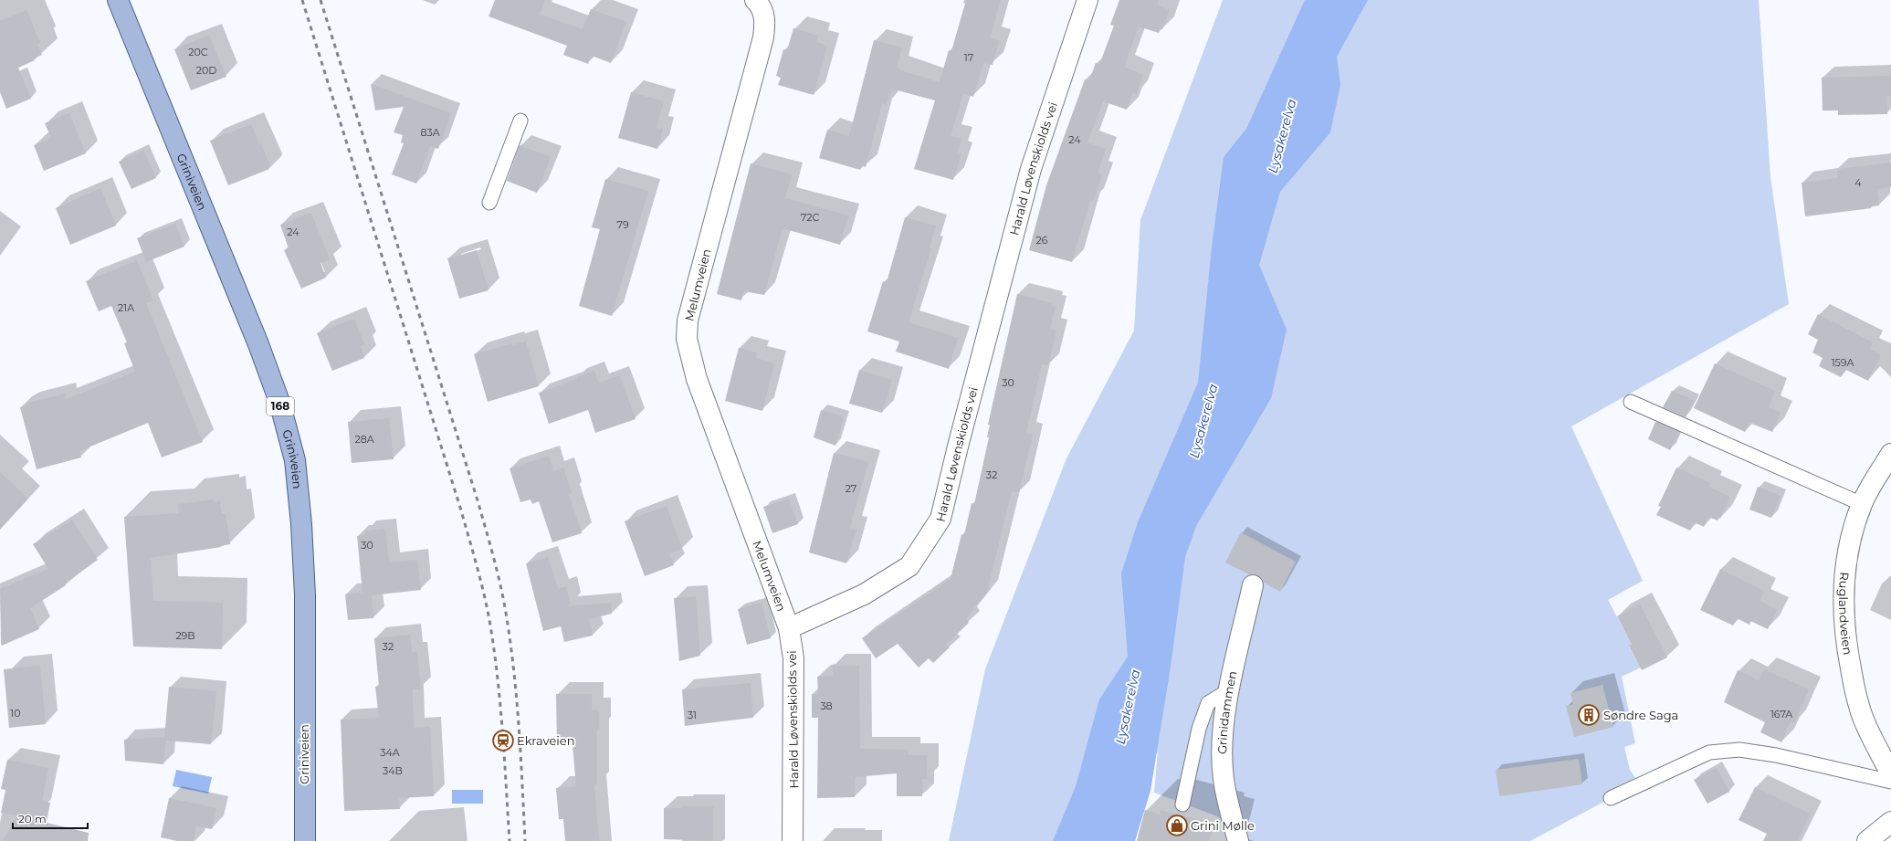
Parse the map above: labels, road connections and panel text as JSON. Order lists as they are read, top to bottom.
{
  "streets": {
    "main road": ["Griniveien", "168"],
    "street": [
      "Harald Løvenskiolds vei",
      "Melumveien",
      "Ruglandveien",
      "Grinidammen"
    ]
  },
  "crossings": [
    ["Harald Løvenskiolds vei", "Melumveien"]
  ],
  "water": ["Lysakerelva"],
  "places": {
    "building": ["Søndre Saga"],
    "station": ["Ekraveien"],
    "shop": ["Grini Mølle"]
  },
  "house_numbers": [
    "20C",
    "17",
    "20D",
    "83A",
    "24",
    "4",
    "72C",
    "79",
    "24",
    "26",
    "21A",
    "159A",
    "30",
    "28A",
    "32",
    "27",
    "30",
    "29B",
    "32",
    "38",
    "10",
    "167A",
    "31",
    "34A",
    "34B"
  ],
  "scale_bar": "20 m"
}
